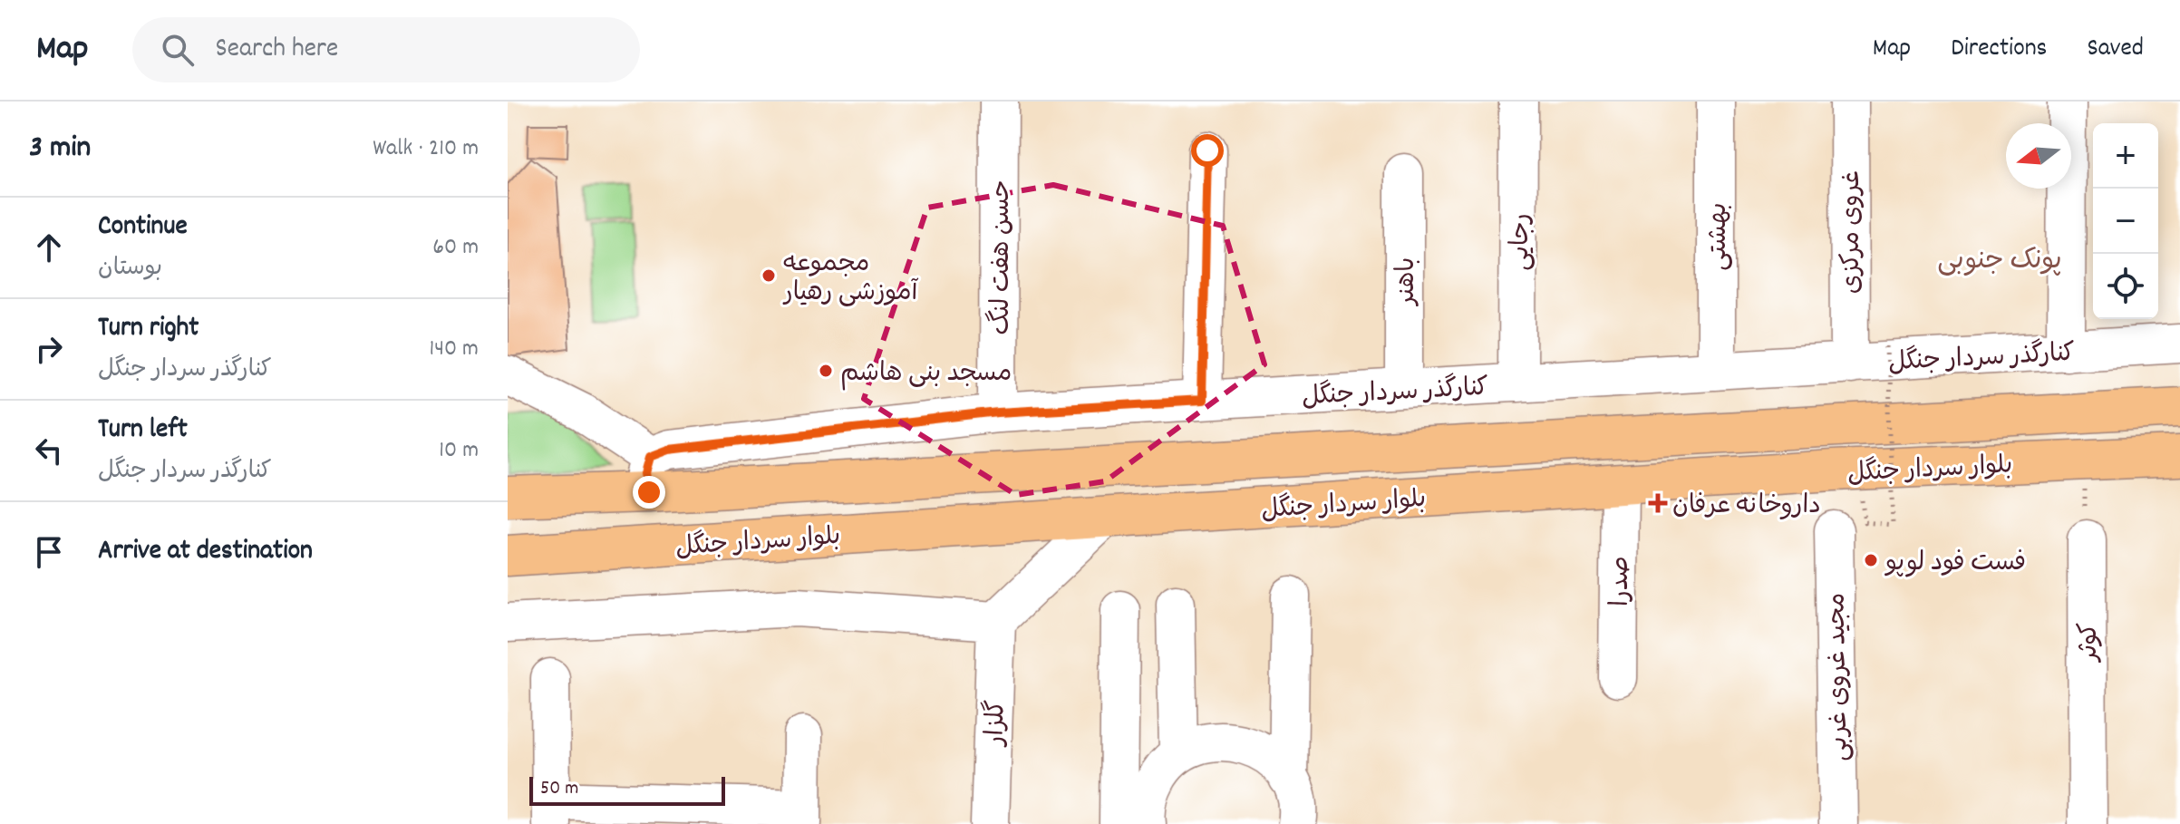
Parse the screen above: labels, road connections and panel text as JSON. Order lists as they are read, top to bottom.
{
  "streets": {
    "main road": ["بلوار سردار جنگل"],
    "street": [
      "غروی مرکزی",
      "بهشتی",
      "رجایی",
      "حسن هفت لنگ",
      "باهنر",
      "کنارگذر سردار جنگل",
      "صدرا",
      "کوثر",
      "مجید غروی غربی",
      "گلزار"
    ]
  },
  "crossings": [
    ["غروی مرکزی", "کنارگذر سردار جنگل"],
    ["بهشتی", "کنارگذر سردار جنگل"],
    ["رجایی", "کنارگذر سردار جنگل"],
    ["حسن هفت لنگ", "کنارگذر سردار جنگل"],
    ["باهنر", "کنارگذر سردار جنگل"],
    ["کنارگذر سردار جنگل", "بلوار سردار جنگل"],
    ["بلوار سردار جنگل", "صدرا"]
  ],
  "districts": ["پونک جنوبی"],
  "places": {
    "other": ["مجموعه آموزشی رهیار", "مسجد بنی هاشم", "فست فود لوپو"],
    "health": ["داروخانه عرفان"]
  },
  "scale_bar": "50 m",
  "north": "left",
  "page": {
    "header": "Map",
    "search": "Search here",
    "nav": ["Map", "Directions", "Saved"],
    "heading": ["3 min", "Walk · 210 m"],
    "map_buttons": ["+", "−"],
    "list": [
      ["Continue", "بوستان", "60 m"],
      ["Turn right", "کنارگذر سردار جنگل", "140 m"],
      ["Turn left", "کنارگذر سردار جنگل", "10 m"],
      "Arrive at destination"
    ],
    "scale": "50 m"
  }
}
